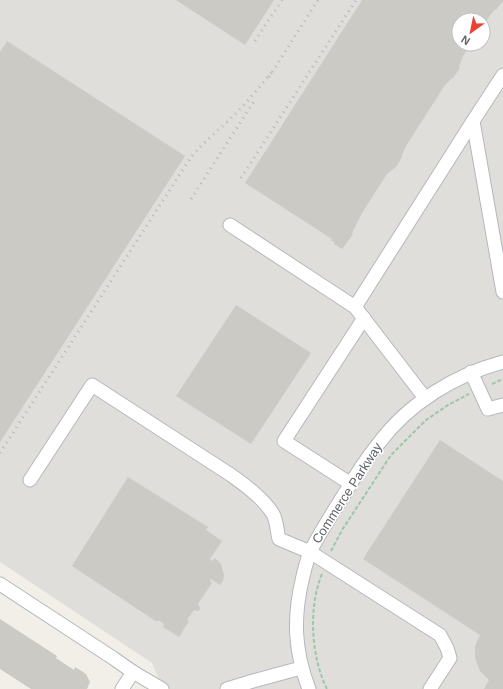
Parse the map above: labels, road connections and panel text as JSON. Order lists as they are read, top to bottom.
{
  "streets": {
    "street": ["Commerce Parkway"]
  },
  "north": "bottom left"
}
